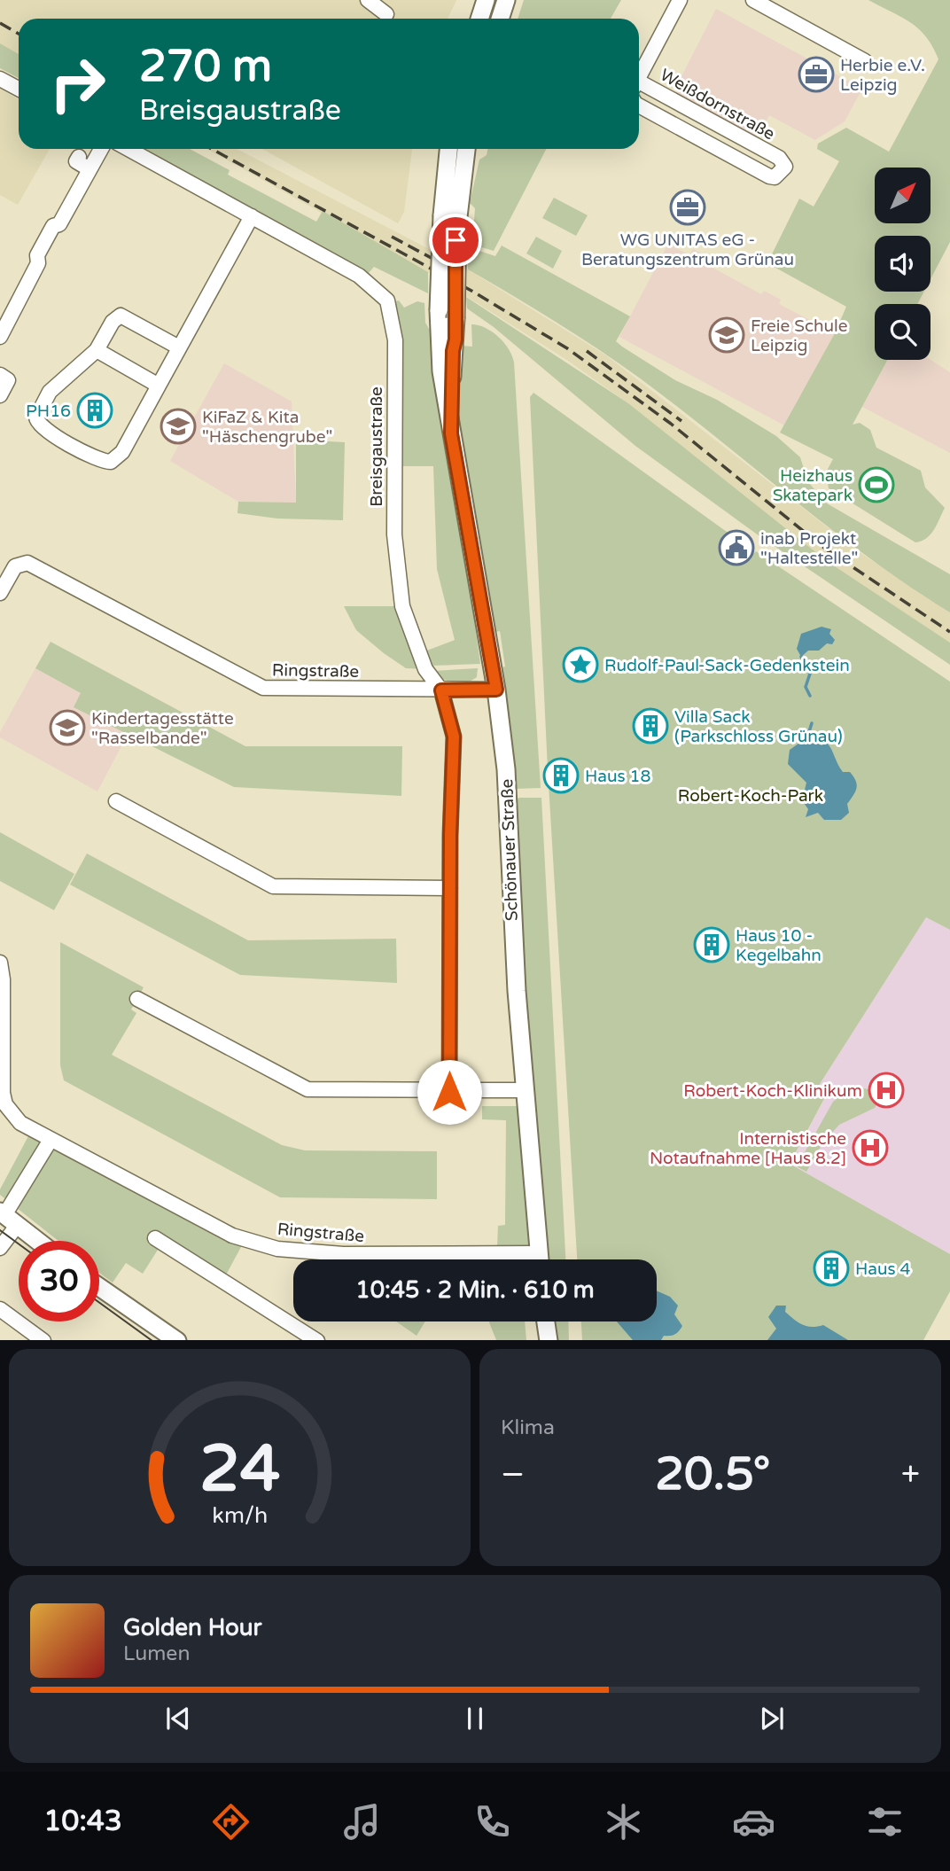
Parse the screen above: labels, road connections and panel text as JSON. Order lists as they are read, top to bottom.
{
  "streets": {
    "main road": ["Schönauer Straße"],
    "street": ["Weißdornstraße", "Breisgaustraße", "Ringstraße"]
  },
  "crossings": [
    ["Breisgaustraße", "Ringstraße"]
  ],
  "parks": ["Robert-Koch-Park"],
  "places": {
    "office": ["Herbie e.V. Leipzig", "WG UNITAS eG - Beratungszentrum Grünau"],
    "school or university": ["Freie Schule Leipzig", "KiFaZ & Kita \"Häschengrube\"", "Kindertagesstätte \"Rasselbande\""],
    "building": [
      "PH16",
      "Villa Sack (Parkschloss Grünau)",
      "Haus 18",
      "Haus 10 - Kegelbahn",
      "Haus 4"
    ],
    "sports": ["Heizhaus Skatepark"],
    "public building": ["inab Projekt \"Haltestelle\""],
    "place": ["Rudolf-Paul-Sack-Gedenkstein"],
    "hospital": ["Robert-Koch-Klinikum", "Internistische Notaufnahme [Haus 8.2]"]
  },
  "north": "top right",
  "page": {
    "turn": ["270 m", "Breisgaustraße"],
    "limit": "30",
    "trip": "10:45 · 2 Min. · 610 m",
    "tile": "Klima",
    "heat": ["−", "20.5°", "+"],
    "song": ["Golden Hour", "Lumen"],
    "tabs": "10:43",
    "gauge": ["24", "km/h"]
  }
}
